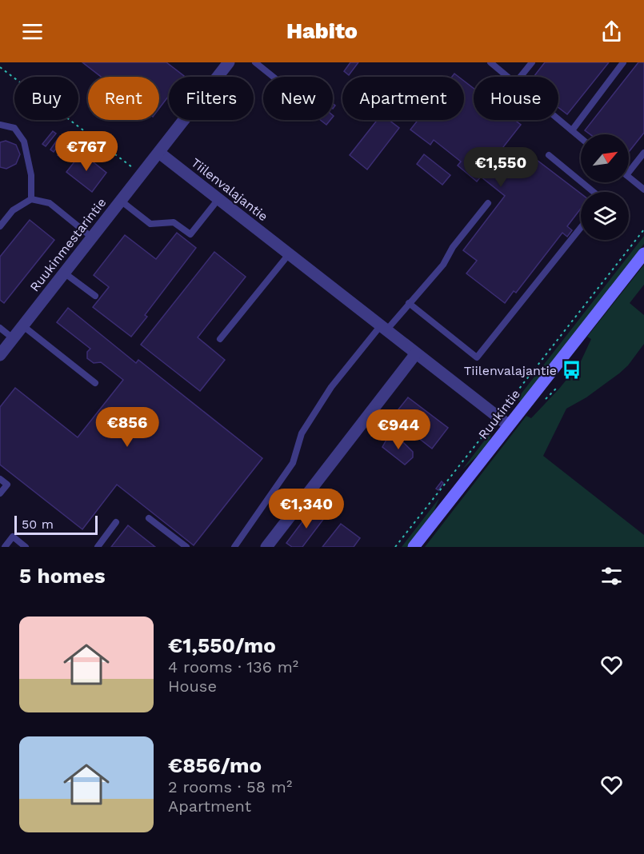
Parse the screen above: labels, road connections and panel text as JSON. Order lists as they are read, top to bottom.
{
  "streets": {
    "street": ["Tiilenvalajantie", "Ruukinmestarintie", "Ruukintie"]
  },
  "crossings": [
    ["Tiilenvalajantie", "Ruukinmestarintie"],
    ["Tiilenvalajantie", "Ruukintie"]
  ],
  "places": {
    "bus stop": ["Tiilenvalajantie"]
  },
  "scale_bar": "50 m",
  "north": "top right",
  "page": {
    "header": "Habito",
    "chip": [
      "Buy",
      "Rent",
      "Filters",
      "New",
      "Apartment",
      "House"
    ],
    "price": [
      "€767",
      "€1,550",
      "€856",
      "€944",
      "€1,340"
    ],
    "scale": "50 m",
    "heading": "5 homes",
    "list": [
      {
        "name": "€1,550/mo",
        "note": "4 rooms · 136 m² · House"
      },
      {
        "name": "€856/mo",
        "note": "2 rooms · 58 m² · Apartment"
      }
    ]
  }
}
